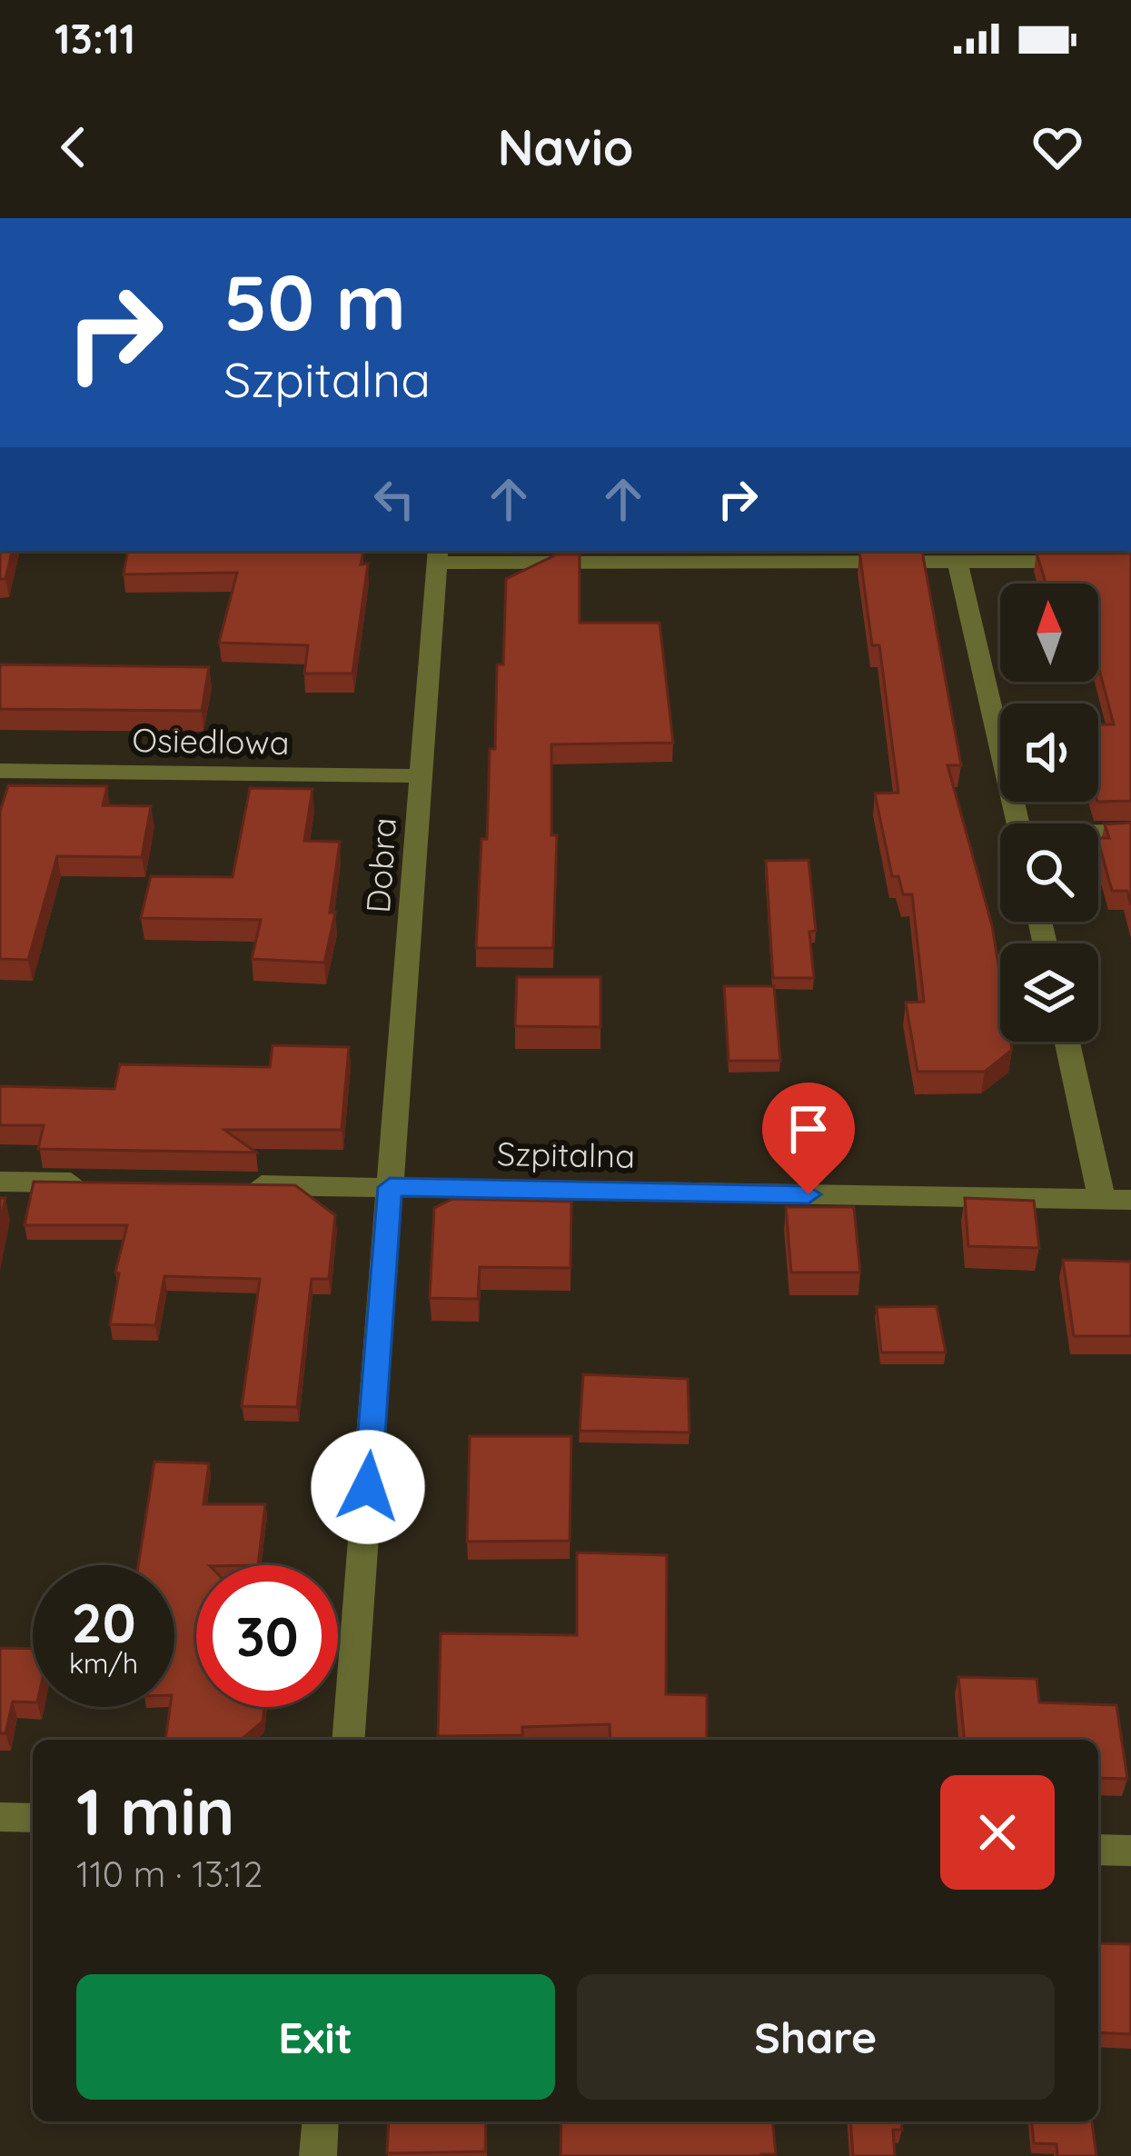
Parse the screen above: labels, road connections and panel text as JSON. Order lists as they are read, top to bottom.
{
  "streets": {
    "street": ["Osiedlowa", "Dobra", "Szpitalna"]
  },
  "crossings": [
    ["Osiedlowa", "Dobra"],
    ["Dobra", "Szpitalna"]
  ],
  "north": "top",
  "page": {
    "status": "13:11",
    "header": "Navio",
    "turn": ["50 m", "Szpitalna"],
    "speed": "20 km/h",
    "limit": "30",
    "heading": ["1 min", "110 m · 13:12"],
    "buttons": ["Exit", "Share"]
  }
}
